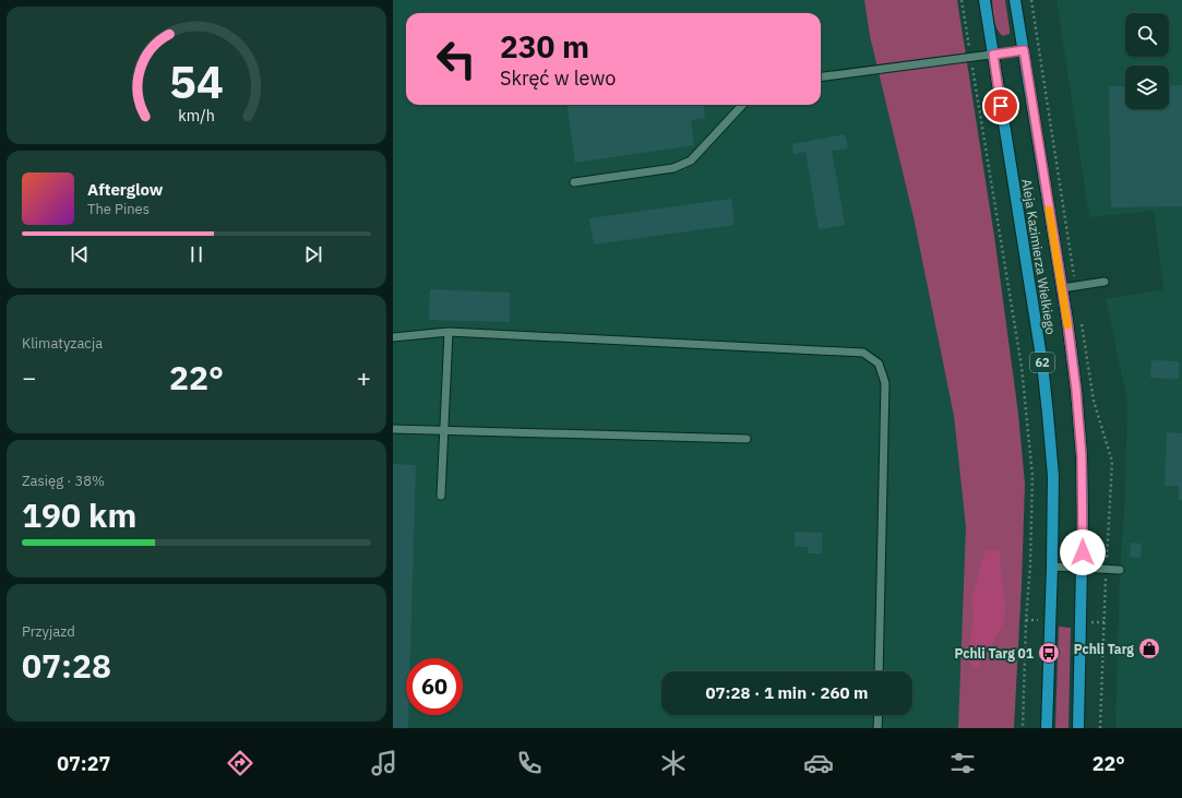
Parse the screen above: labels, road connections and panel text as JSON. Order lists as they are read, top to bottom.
{
  "streets": {
    "main road": ["Aleja Kazimierza Wielkiego", "62"]
  },
  "places": {
    "shop": ["Pchli Targ"],
    "bus stop": ["Pchli Targ 01"]
  },
  "page": {
    "turn": ["230 m", "Skręć w lewo"],
    "song": ["Afterglow", "The Pines"],
    "tile": [
      "Klimatyzacja",
      ["Zasięg · 38%", "190 km"],
      ["Przyjazd", "07:28"]
    ],
    "heat": ["−", "22°", "+"],
    "limit": "60",
    "trip": "07:28 · 1 min · 260 m",
    "tabs": ["07:27", "22°"],
    "gauge": ["54", "km/h"]
  }
}
